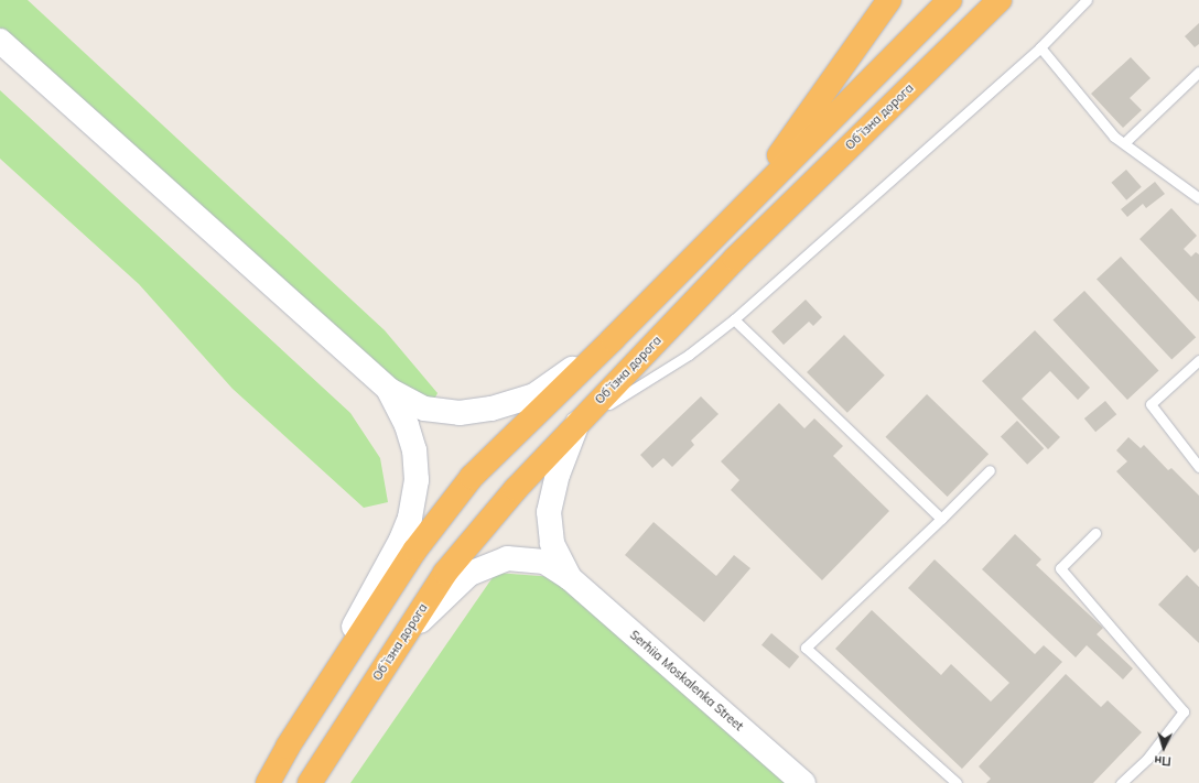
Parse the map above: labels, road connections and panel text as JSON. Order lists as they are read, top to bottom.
{
  "streets": {
    "highway": ["Обʼїзна дорога"],
    "main road": ["Serhiia Moskalenka Street"]
  },
  "north": "bottom"
}
